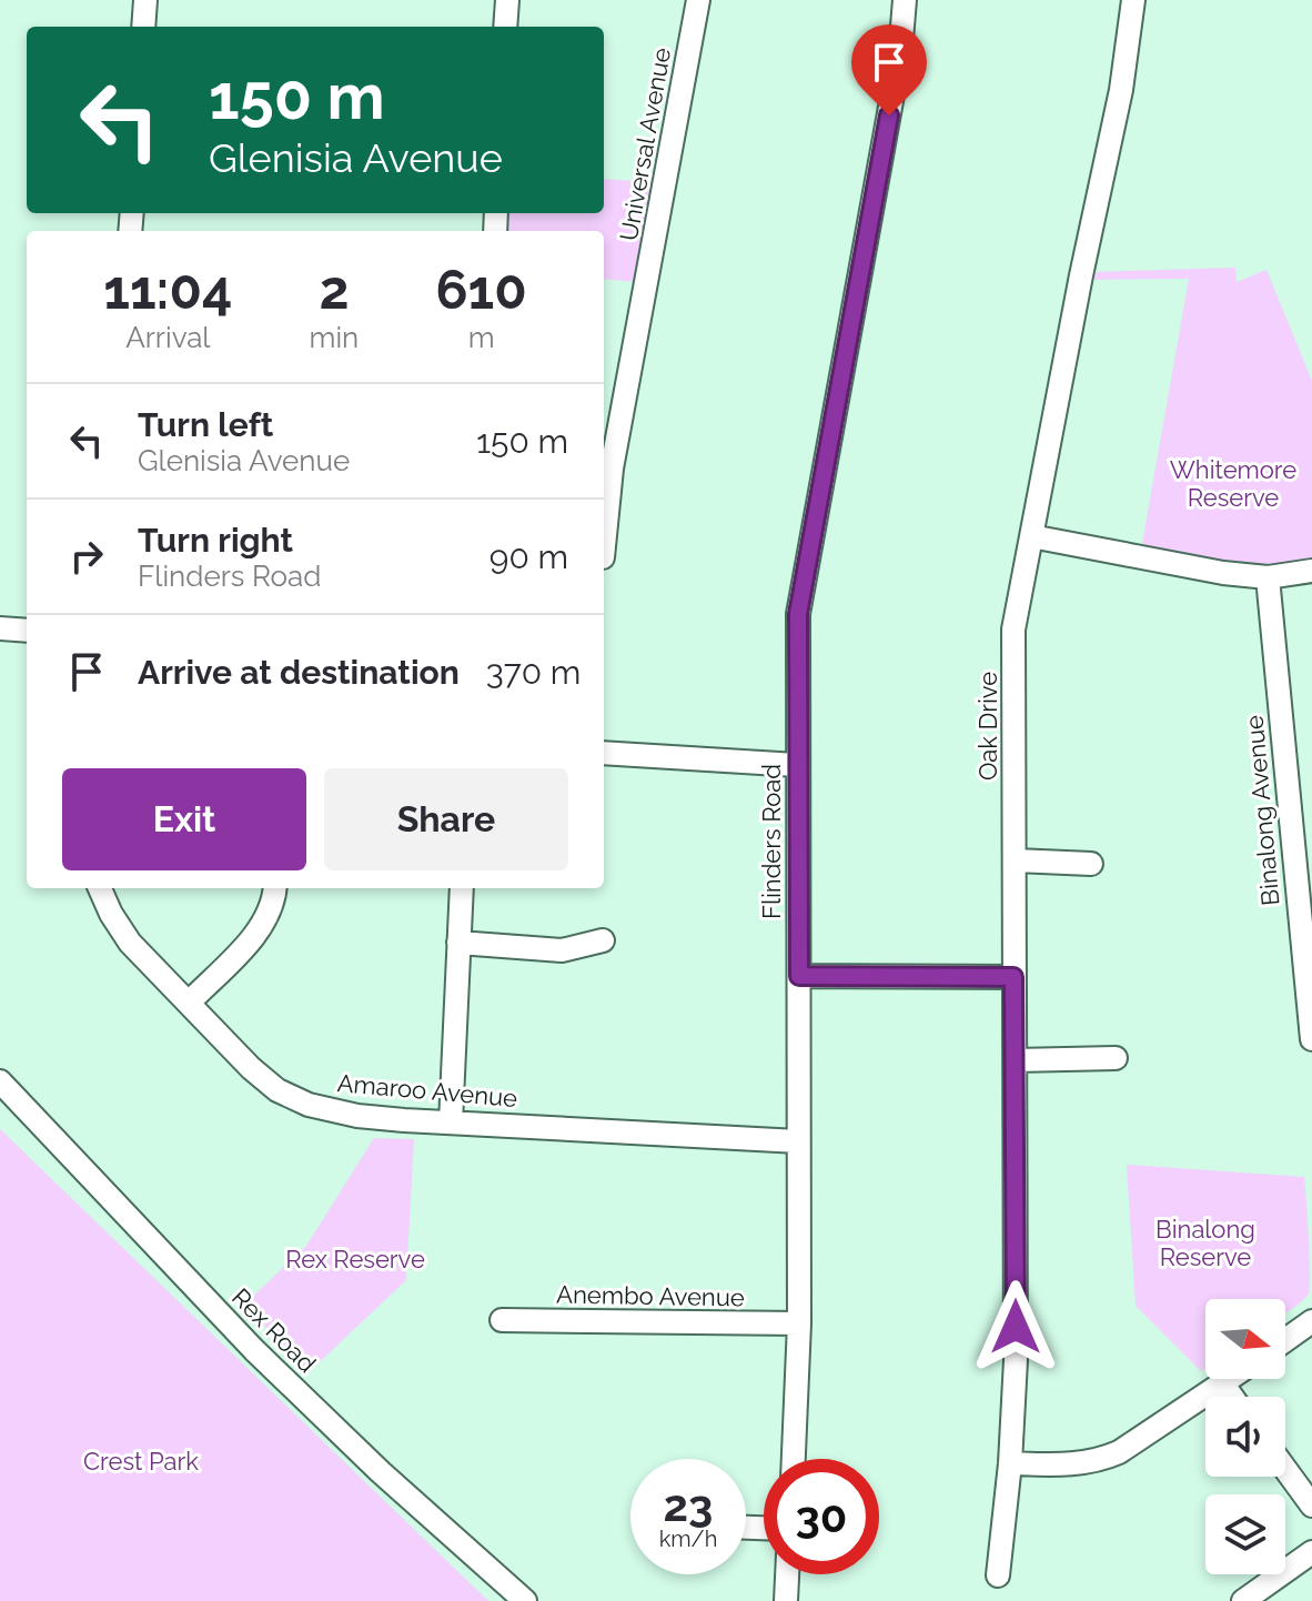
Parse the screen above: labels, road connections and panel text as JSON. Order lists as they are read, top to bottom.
{
  "streets": {
    "street": [
      "Universal Avenue",
      "Oak Drive",
      "Binalong Avenue",
      "Flinders Road",
      "Amaroo Avenue",
      "Anembo Avenue",
      "Rex Road"
    ]
  },
  "crossings": [
    ["Flinders Road", "Amaroo Avenue"],
    ["Flinders Road", "Anembo Avenue"]
  ],
  "parks": [
    "Whitemore Reserve",
    "Binalong Reserve",
    "Rex Reserve",
    "Crest Park"
  ],
  "north": "right",
  "page": {
    "turn": ["150 m", "Glenisia Avenue"],
    "eta": [
      "11:04",
      "Arrival",
      "2",
      "min",
      "610",
      "m"
    ],
    "list": [
      {
        "name": "Turn left",
        "note": "Glenisia Avenue",
        "value": "150 m"
      },
      {
        "name": "Turn right",
        "note": "Flinders Road",
        "value": "90 m"
      },
      {
        "name": "Arrive at destination",
        "value": "370 m"
      }
    ],
    "buttons": ["Exit", "Share"],
    "speed": "23 km/h",
    "limit": "30"
  }
}
